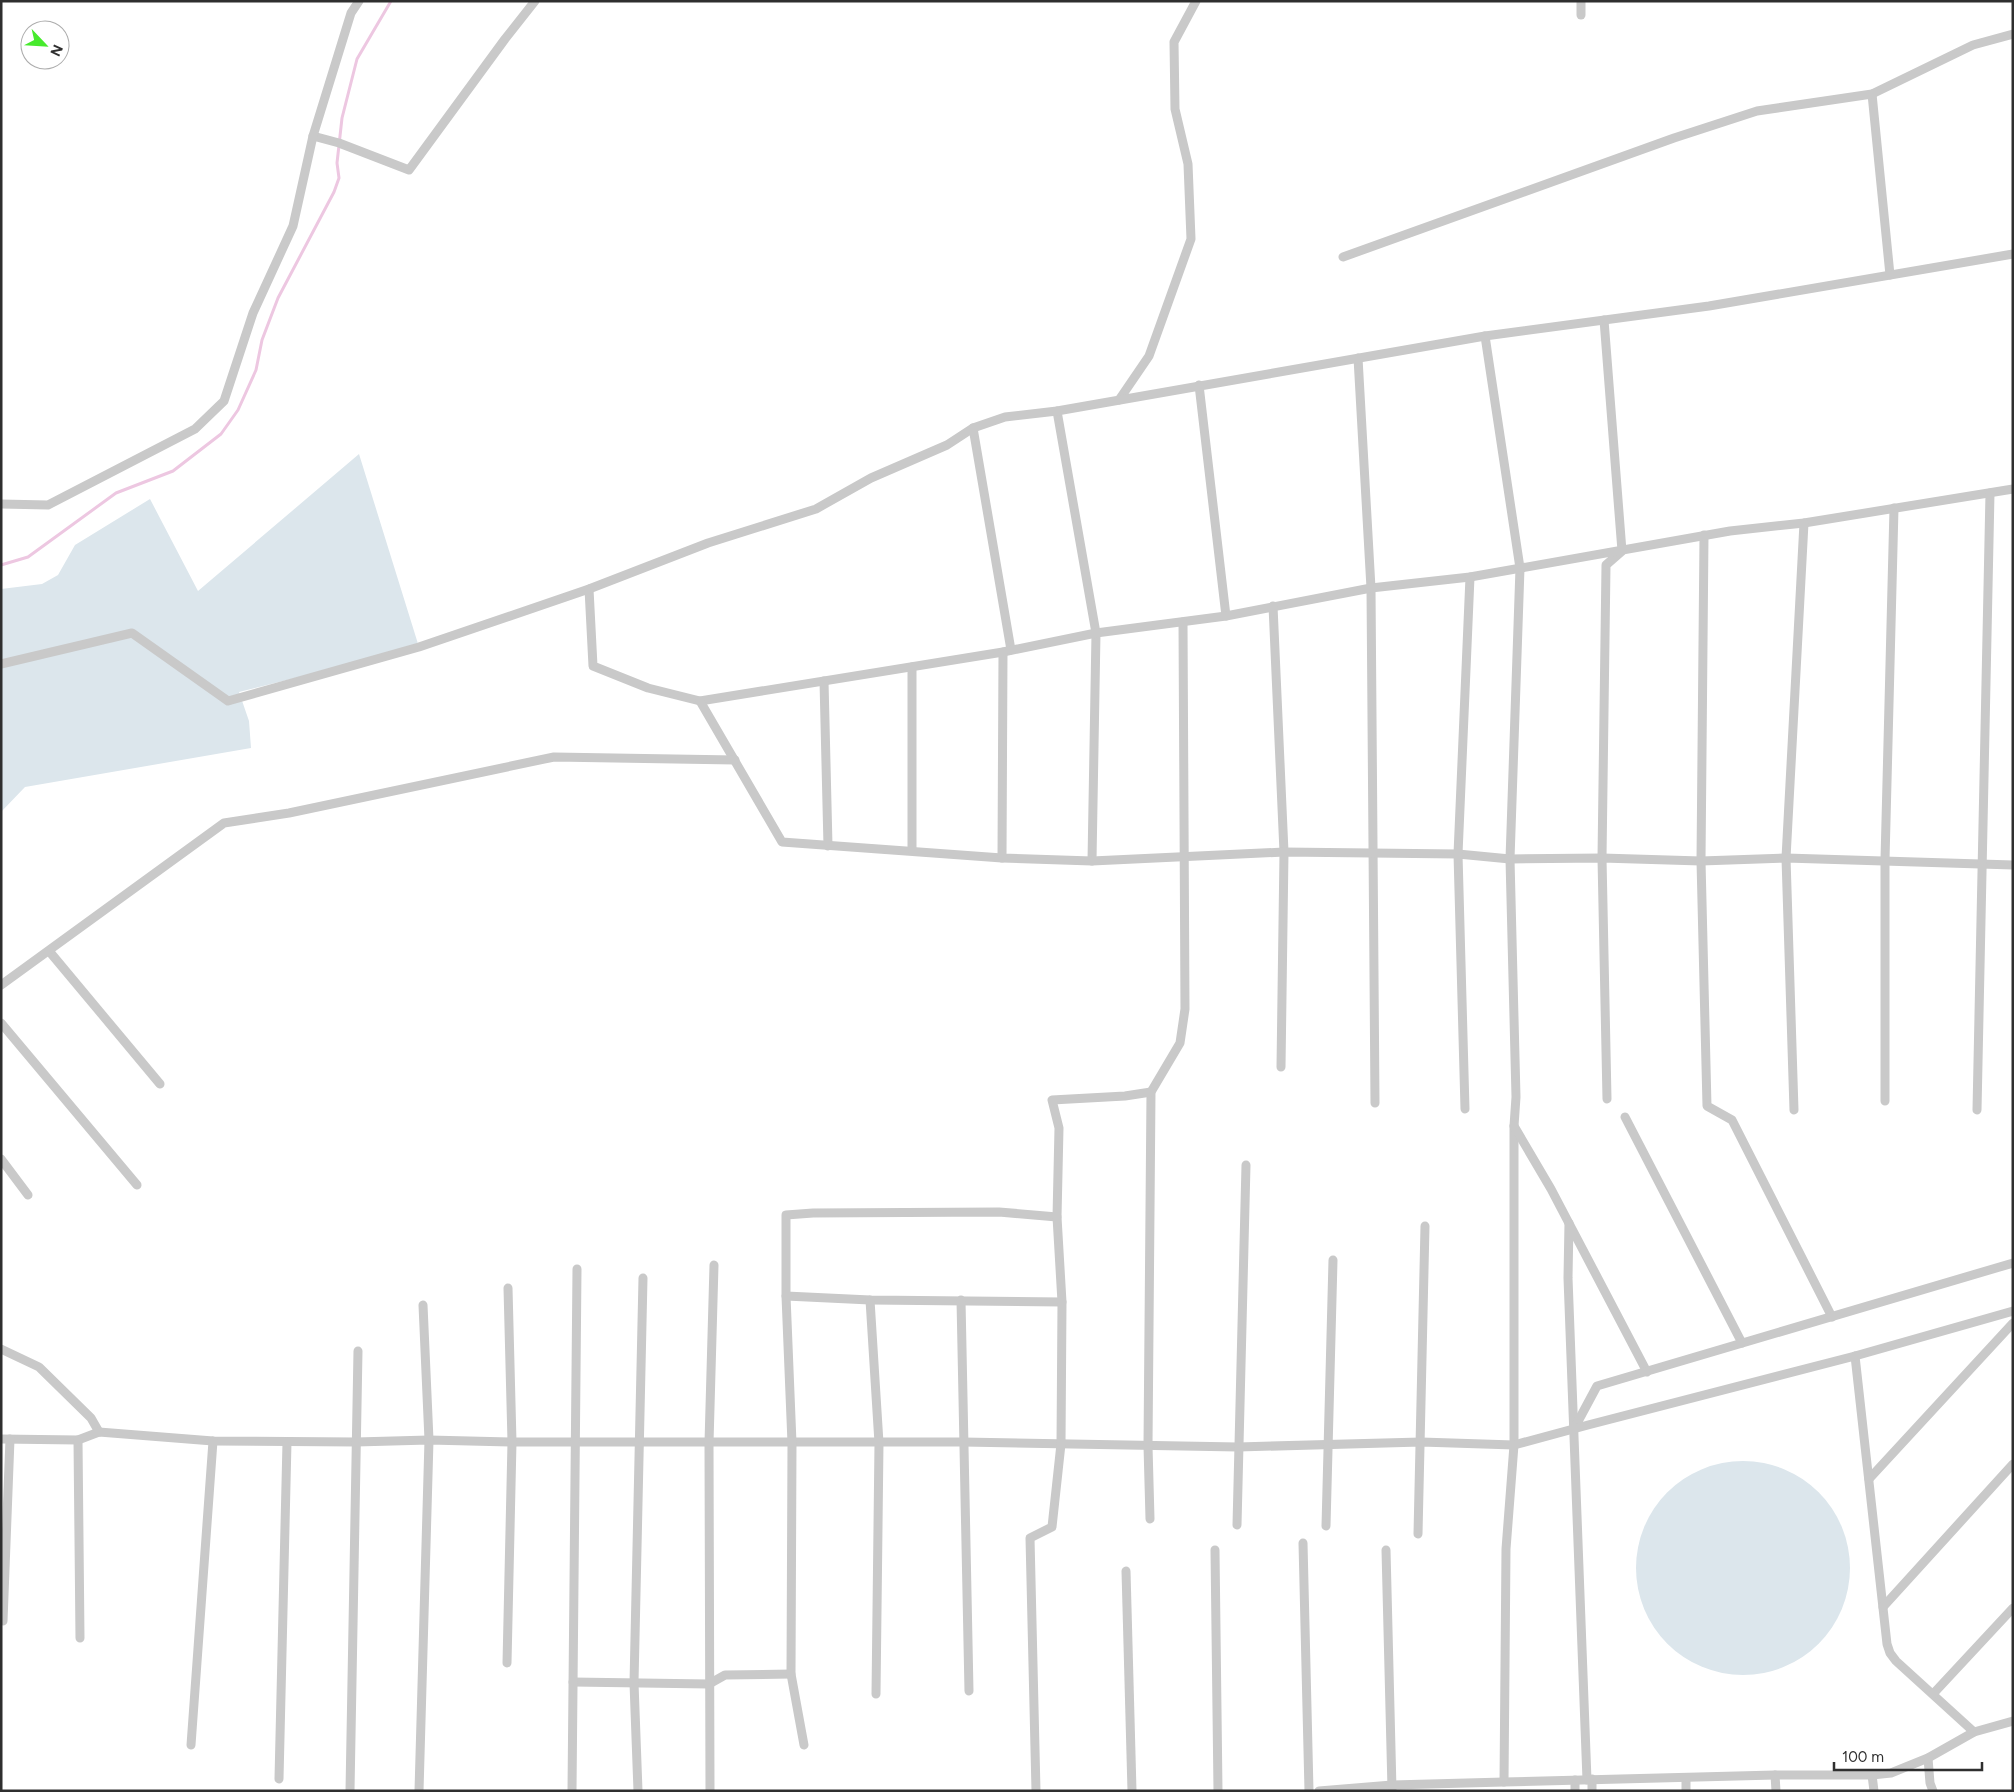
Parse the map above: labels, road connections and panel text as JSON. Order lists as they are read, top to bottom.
{
  "scale_bar": "100 m",
  "north": "bottom right"
}
